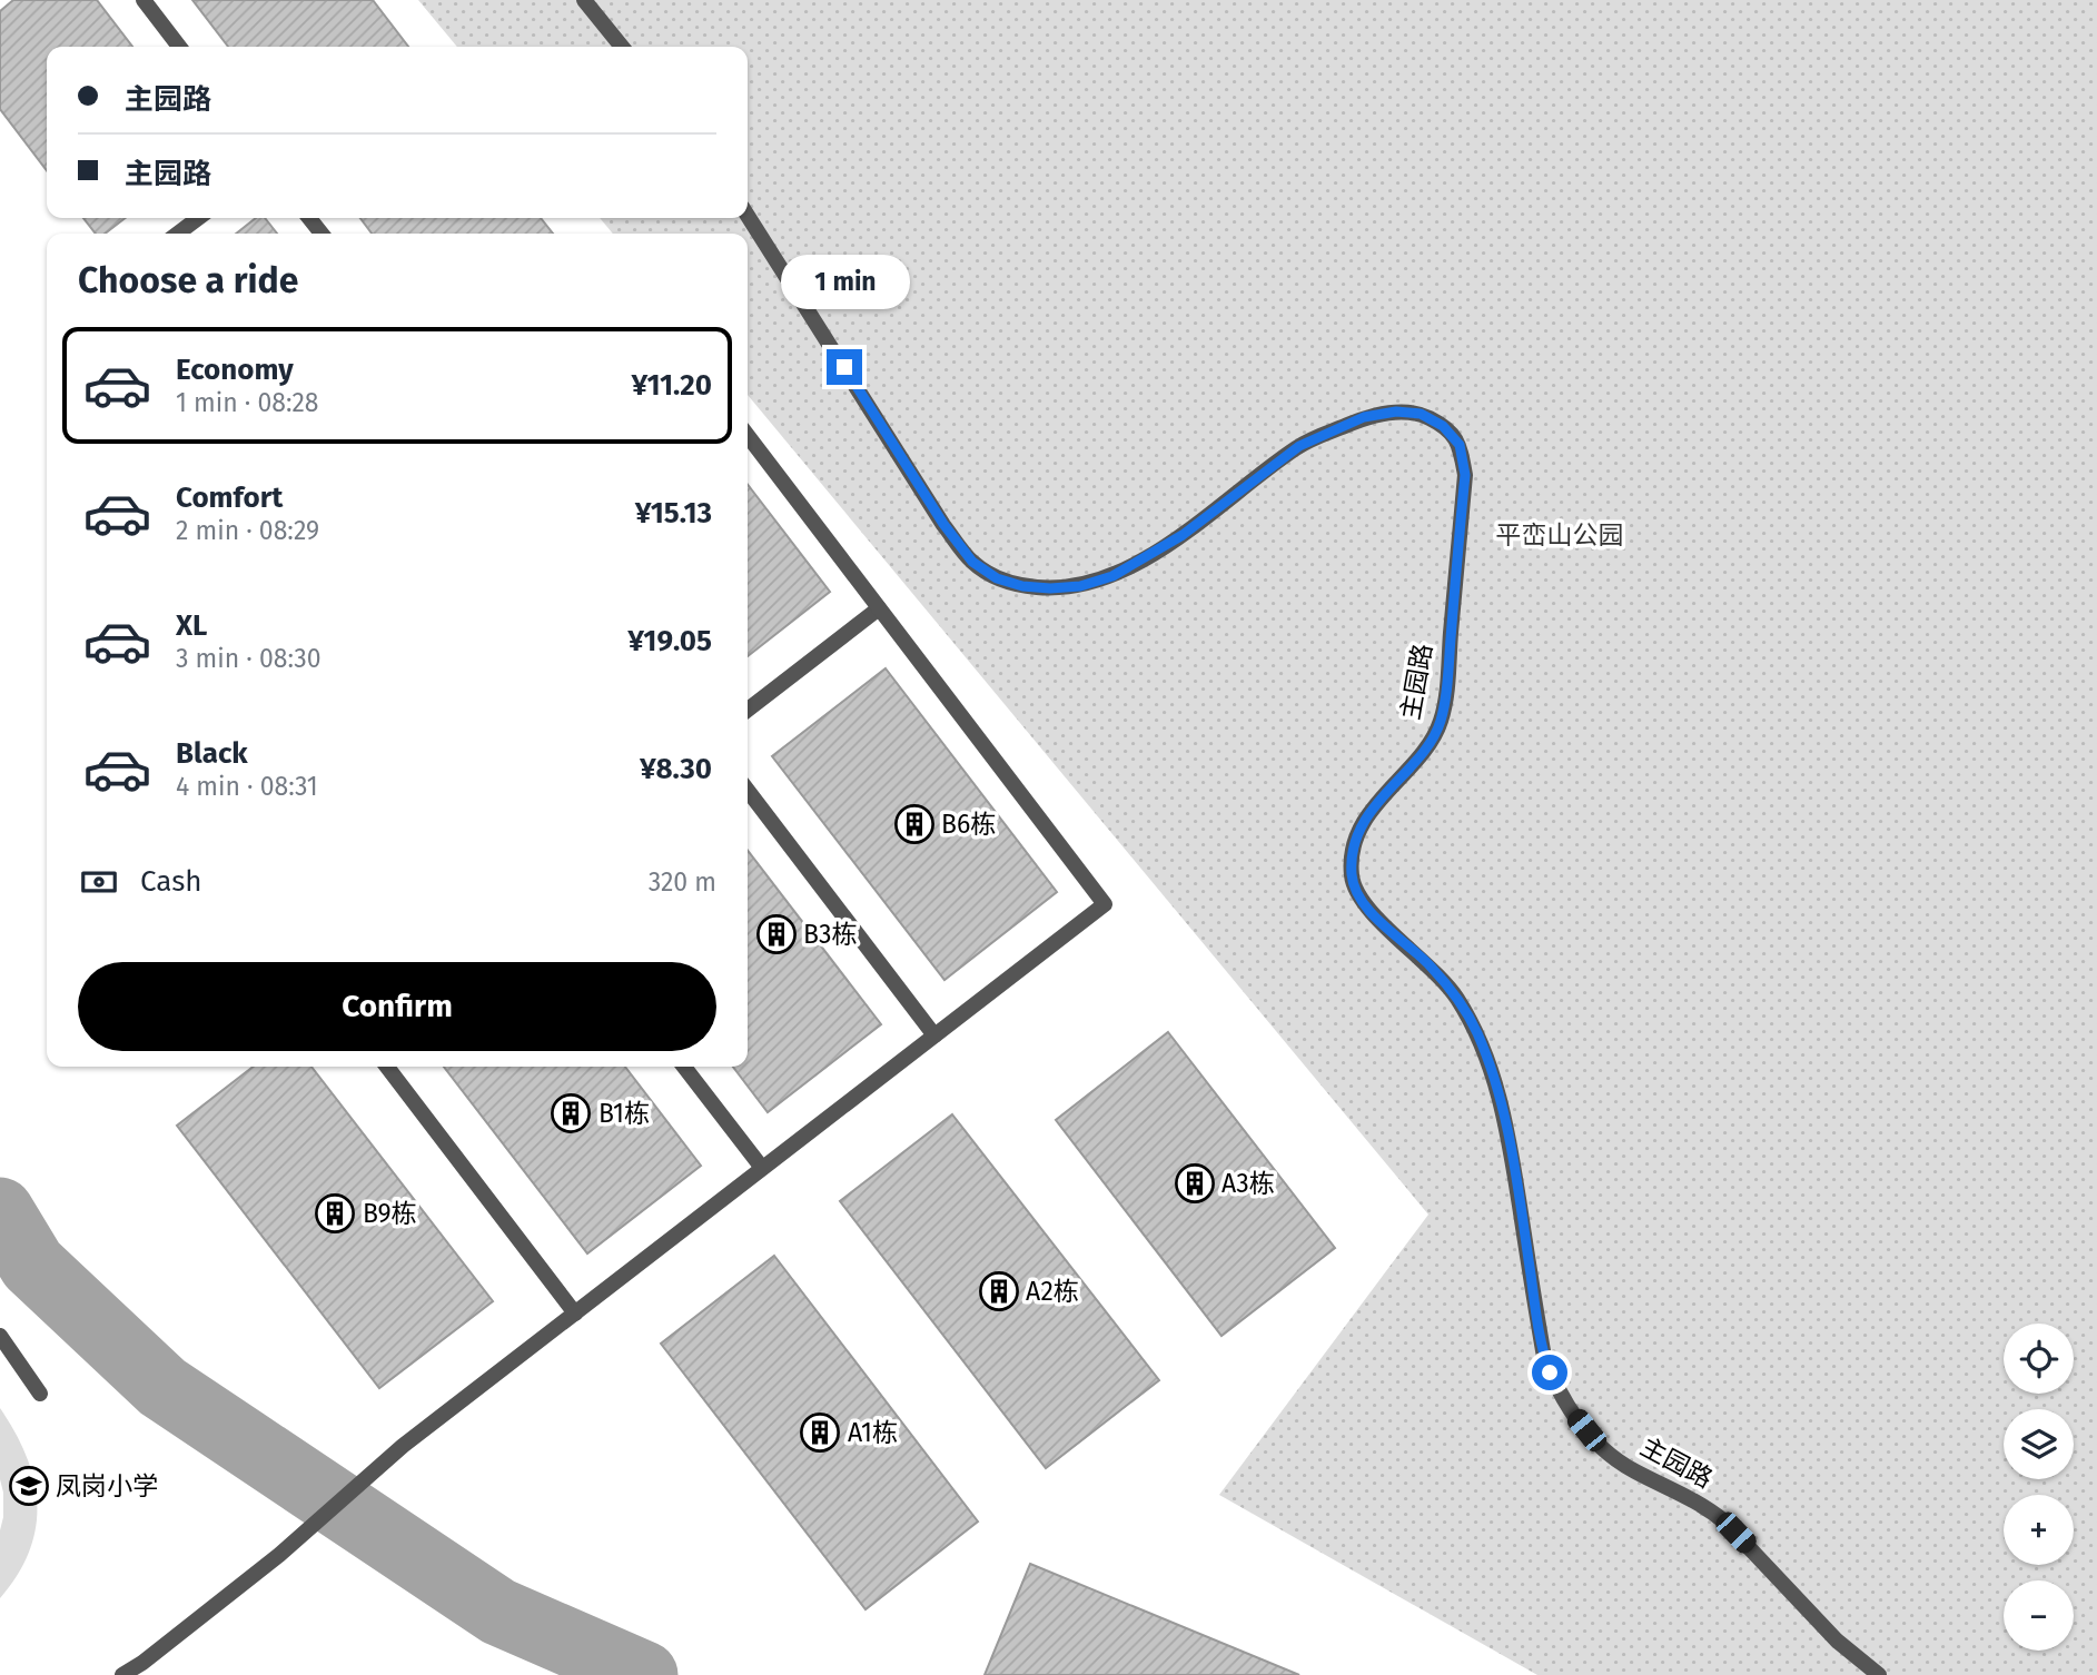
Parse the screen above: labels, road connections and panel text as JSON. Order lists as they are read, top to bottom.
{
  "streets": {
    "street": ["主园路"]
  },
  "parks": ["平峦山公园"],
  "places": {
    "building": [
      "B6栋",
      "B3栋",
      "B1栋",
      "A3栋",
      "B9栋",
      "A2栋",
      "A1栋"
    ],
    "school or university": ["凤岗小学"]
  },
  "page": {
    "banner": ["主园路", "主园路"],
    "heading": "Choose a ride",
    "bubble": "1 min",
    "list": [
      {
        "name": "Economy",
        "note": "1 min · 08:28",
        "value": "¥11.20"
      },
      {
        "name": "Comfort",
        "note": "2 min · 08:29",
        "value": "¥15.13"
      },
      {
        "name": "XL",
        "note": "3 min · 08:30",
        "value": "¥19.05"
      },
      {
        "name": "Black",
        "note": "4 min · 08:31",
        "value": "¥8.30"
      }
    ],
    "pay": ["Cash", "320 m"],
    "buttons": "Confirm",
    "map_buttons": ["+", "−"]
  }
}
